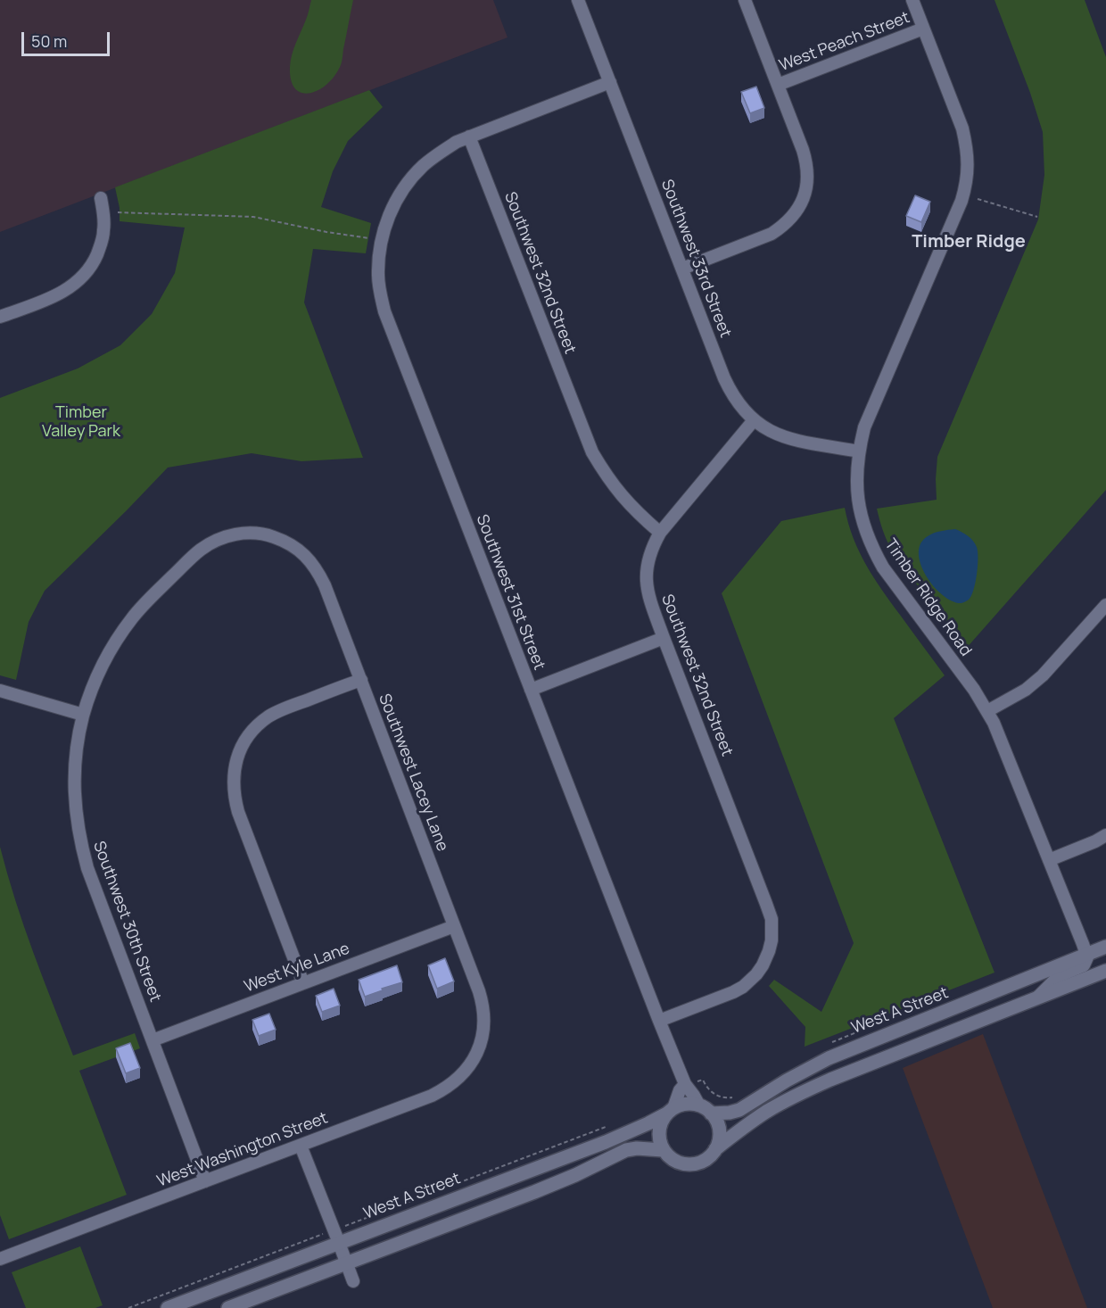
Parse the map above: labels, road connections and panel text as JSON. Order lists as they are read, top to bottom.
{
  "streets": {
    "main road": ["West A Street"],
    "street": [
      "West Peach Street",
      "Southwest 33rd Street",
      "Southwest 32nd Street",
      "Southwest 31st Street",
      "Timber Ridge Road",
      "Southwest Lacey Lane",
      "Southwest 30th Street",
      "West Kyle Lane",
      "West Washington Street"
    ]
  },
  "crossings": [
    ["West Peach Street", "Timber Ridge Road"],
    ["Southwest 33rd Street", "Timber Ridge Road"],
    ["Southwest 32nd Street", "Southwest 31st Street"],
    ["Southwest 31st Street", "West A Street"],
    ["Timber Ridge Road", "West A Street"],
    ["Southwest Lacey Lane", "Southwest 30th Street"],
    ["Southwest Lacey Lane", "West Kyle Lane"],
    ["Southwest Lacey Lane", "West Washington Street"],
    ["Southwest 30th Street", "West Kyle Lane"],
    ["Southwest 30th Street", "West Washington Street"]
  ],
  "districts": ["Timber Ridge"],
  "parks": ["Timber Valley Park"],
  "scale_bar": "50 m"
}
